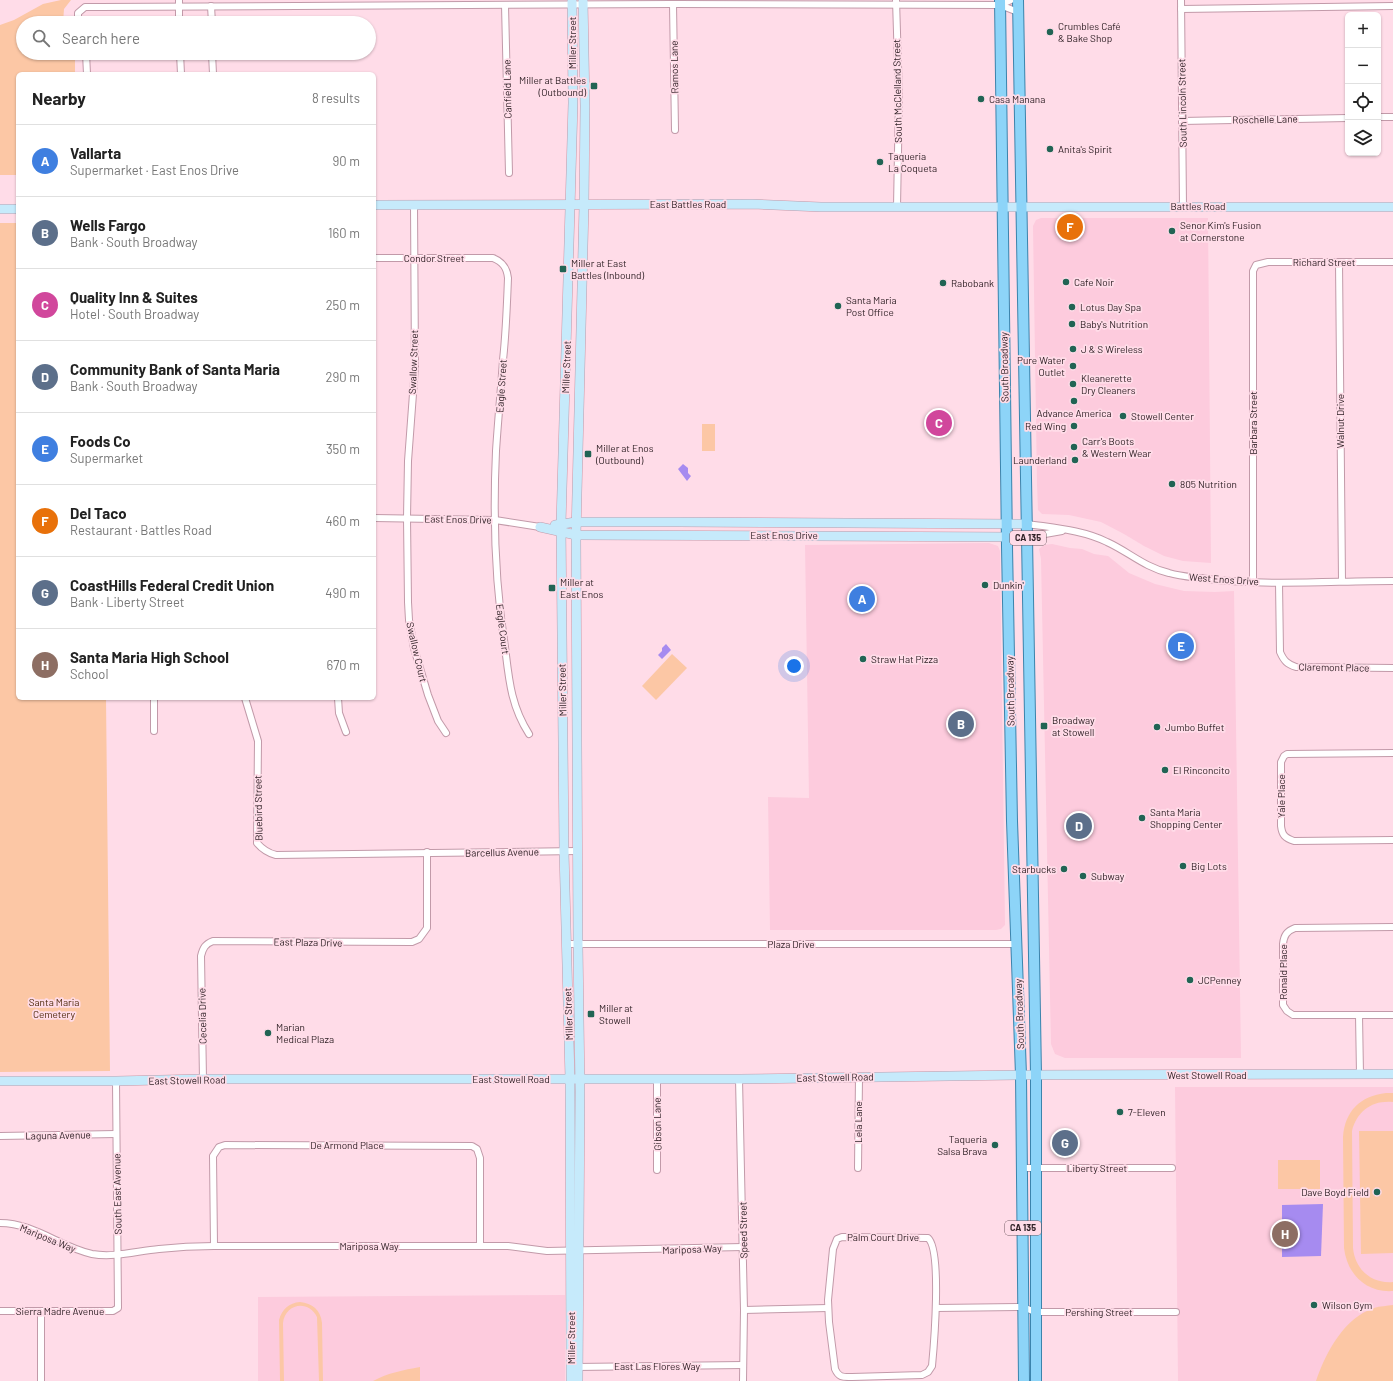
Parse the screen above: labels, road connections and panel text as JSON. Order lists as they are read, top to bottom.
{
  "streets": {
    "main road": ["South Broadway", "CA 135"],
    "street": [
      "Miller Street",
      "Ramos Lane",
      "Canfield Lane",
      "South McClelland Street",
      "South Lincoln Street",
      "Roschelle Lane",
      "East Battles Road",
      "Battles Road",
      "Condor Street",
      "Richard Street",
      "Swallow Street",
      "Eagle Street",
      "Walnut Drive",
      "Barbara Street",
      "East Enos Drive",
      "West Enos Drive",
      "Eagle Court",
      "Swallow Court",
      "Claremont Place",
      "Yale Place",
      "Bluebird Street",
      "Barcellus Avenue",
      "East Plaza Drive",
      "Plaza Drive",
      "Ronald Place",
      "Cecelia Drive",
      "West Stowell Road",
      "East Stowell Road",
      "Lela Lane",
      "Gibson Lane",
      "Laguna Avenue",
      "De Armond Place",
      "Liberty Street",
      "South East Avenue",
      "Speed Street",
      "Palm Court Drive",
      "Mariposa Way",
      "Sierra Madre Avenue",
      "Pershing Street",
      "East Las Flores Way"
    ]
  },
  "crossings": [
    ["Miller Street", "East Battles Road"],
    ["Miller Street", "East Enos Drive"],
    ["Miller Street", "Barcellus Avenue"],
    ["Miller Street", "Plaza Drive"],
    ["Miller Street", "East Stowell Road"],
    ["Miller Street", "Mariposa Way"],
    ["Miller Street", "East Las Flores Way"],
    ["South McClelland Street", "East Battles Road"],
    ["South Lincoln Street", "Roschelle Lane"],
    ["South Lincoln Street", "Battles Road"],
    ["East Battles Road", "Battles Road"],
    ["East Battles Road", "Swallow Street"],
    ["East Battles Road", "South Broadway"],
    ["Battles Road", "South Broadway"],
    ["Condor Street", "Swallow Street"],
    ["Condor Street", "Eagle Street"],
    ["Richard Street", "Walnut Drive"],
    ["Richard Street", "Barbara Street"],
    ["Swallow Street", "East Enos Drive"],
    ["Swallow Street", "Swallow Court"],
    ["South Broadway", "East Enos Drive"],
    ["South Broadway", "West Enos Drive"],
    ["South Broadway", "Plaza Drive"],
    ["South Broadway", "West Stowell Road"],
    ["South Broadway", "East Stowell Road"],
    ["South Broadway", "Liberty Street"],
    ["South Broadway", "Pershing Street"],
    ["Eagle Street", "East Enos Drive"],
    ["Eagle Street", "Eagle Court"],
    ["Walnut Drive", "West Enos Drive"],
    ["Barbara Street", "West Enos Drive"],
    ["East Enos Drive", "West Enos Drive"],
    ["East Enos Drive", "Eagle Court"],
    ["East Enos Drive", "Swallow Court"],
    ["West Enos Drive", "Claremont Place"],
    ["Bluebird Street", "Barcellus Avenue"],
    ["Bluebird Street", "East Plaza Drive"],
    ["Barcellus Avenue", "East Plaza Drive"],
    ["East Plaza Drive", "Cecelia Drive"],
    ["Cecelia Drive", "East Stowell Road"],
    ["West Stowell Road", "East Stowell Road"],
    ["East Stowell Road", "Lela Lane"],
    ["East Stowell Road", "Gibson Lane"],
    ["East Stowell Road", "South East Avenue"],
    ["East Stowell Road", "Speed Street"],
    ["Laguna Avenue", "South East Avenue"],
    ["De Armond Place", "Mariposa Way"],
    ["South East Avenue", "Mariposa Way"],
    ["South East Avenue", "Sierra Madre Avenue"],
    ["Speed Street", "Mariposa Way"],
    ["Speed Street", "East Las Flores Way"]
  ],
  "parks": ["Santa Maria Cemetery"],
  "places": {
    "other": [
      "Crumbles Café & Bake Shop",
      "Casa Manana",
      "Anita's Spirit",
      "Taqueria La Coqueta",
      "Senor Kim's Fusion at Cornerstone",
      "Cafe Noir",
      "Rabobank",
      "Santa Maria Post Office",
      "Lotus Day Spa",
      "Baby's Nutrition",
      "J & S Wireless",
      "Pure Water Outlet",
      "Kleanerette Dry Cleaners",
      "Advance America",
      "Stowell Center",
      "Red Wing",
      "Carr's Boots & Western Wear",
      "Launderland",
      "805 Nutrition",
      "Dunkin'",
      "Straw Hat Pizza",
      "Jumbo Buffet",
      "El Rinconcito",
      "Santa Maria Shopping Center",
      "Big Lots",
      "Starbucks",
      "Subway",
      "JCPenney",
      "Marian Medical Plaza",
      "7-Eleven",
      "Taqueria Salsa Brava",
      "Dave Boyd Field",
      "Wilson Gym"
    ],
    "transit": [
      "Miller at Battles (Outbound)",
      "Miller at East Battles (Inbound)",
      "Miller at Enos (Outbound)",
      "Miller at East Enos",
      "Broadway at Stowell",
      "Miller at Stowell"
    ]
  },
  "page": {
    "map_buttons": ["+", "−"],
    "search": "Search here",
    "heading": ["Nearby", "8 results"],
    "list": [
      {
        "mark": "A",
        "name": "Vallarta",
        "note": "Supermarket · East Enos Drive",
        "value": "90 m"
      },
      {
        "mark": "B",
        "name": "Wells Fargo",
        "note": "Bank · South Broadway",
        "value": "160 m"
      },
      {
        "mark": "C",
        "name": "Quality Inn & Suites",
        "note": "Hotel · South Broadway",
        "value": "250 m"
      },
      {
        "mark": "D",
        "name": "Community Bank of Santa Maria",
        "note": "Bank · South Broadway",
        "value": "290 m"
      },
      {
        "mark": "E",
        "name": "Foods Co",
        "note": "Supermarket",
        "value": "350 m"
      },
      {
        "mark": "F",
        "name": "Del Taco",
        "note": "Restaurant · Battles Road",
        "value": "460 m"
      },
      {
        "mark": "G",
        "name": "CoastHills Federal Credit Union",
        "note": "Bank · Liberty Street",
        "value": "490 m"
      },
      {
        "mark": "H",
        "name": "Santa Maria High School",
        "note": "School",
        "value": "670 m"
      }
    ],
    "pins": [
      "F",
      "C",
      "A",
      "E",
      "B",
      "D",
      "G",
      "H"
    ]
  }
}
